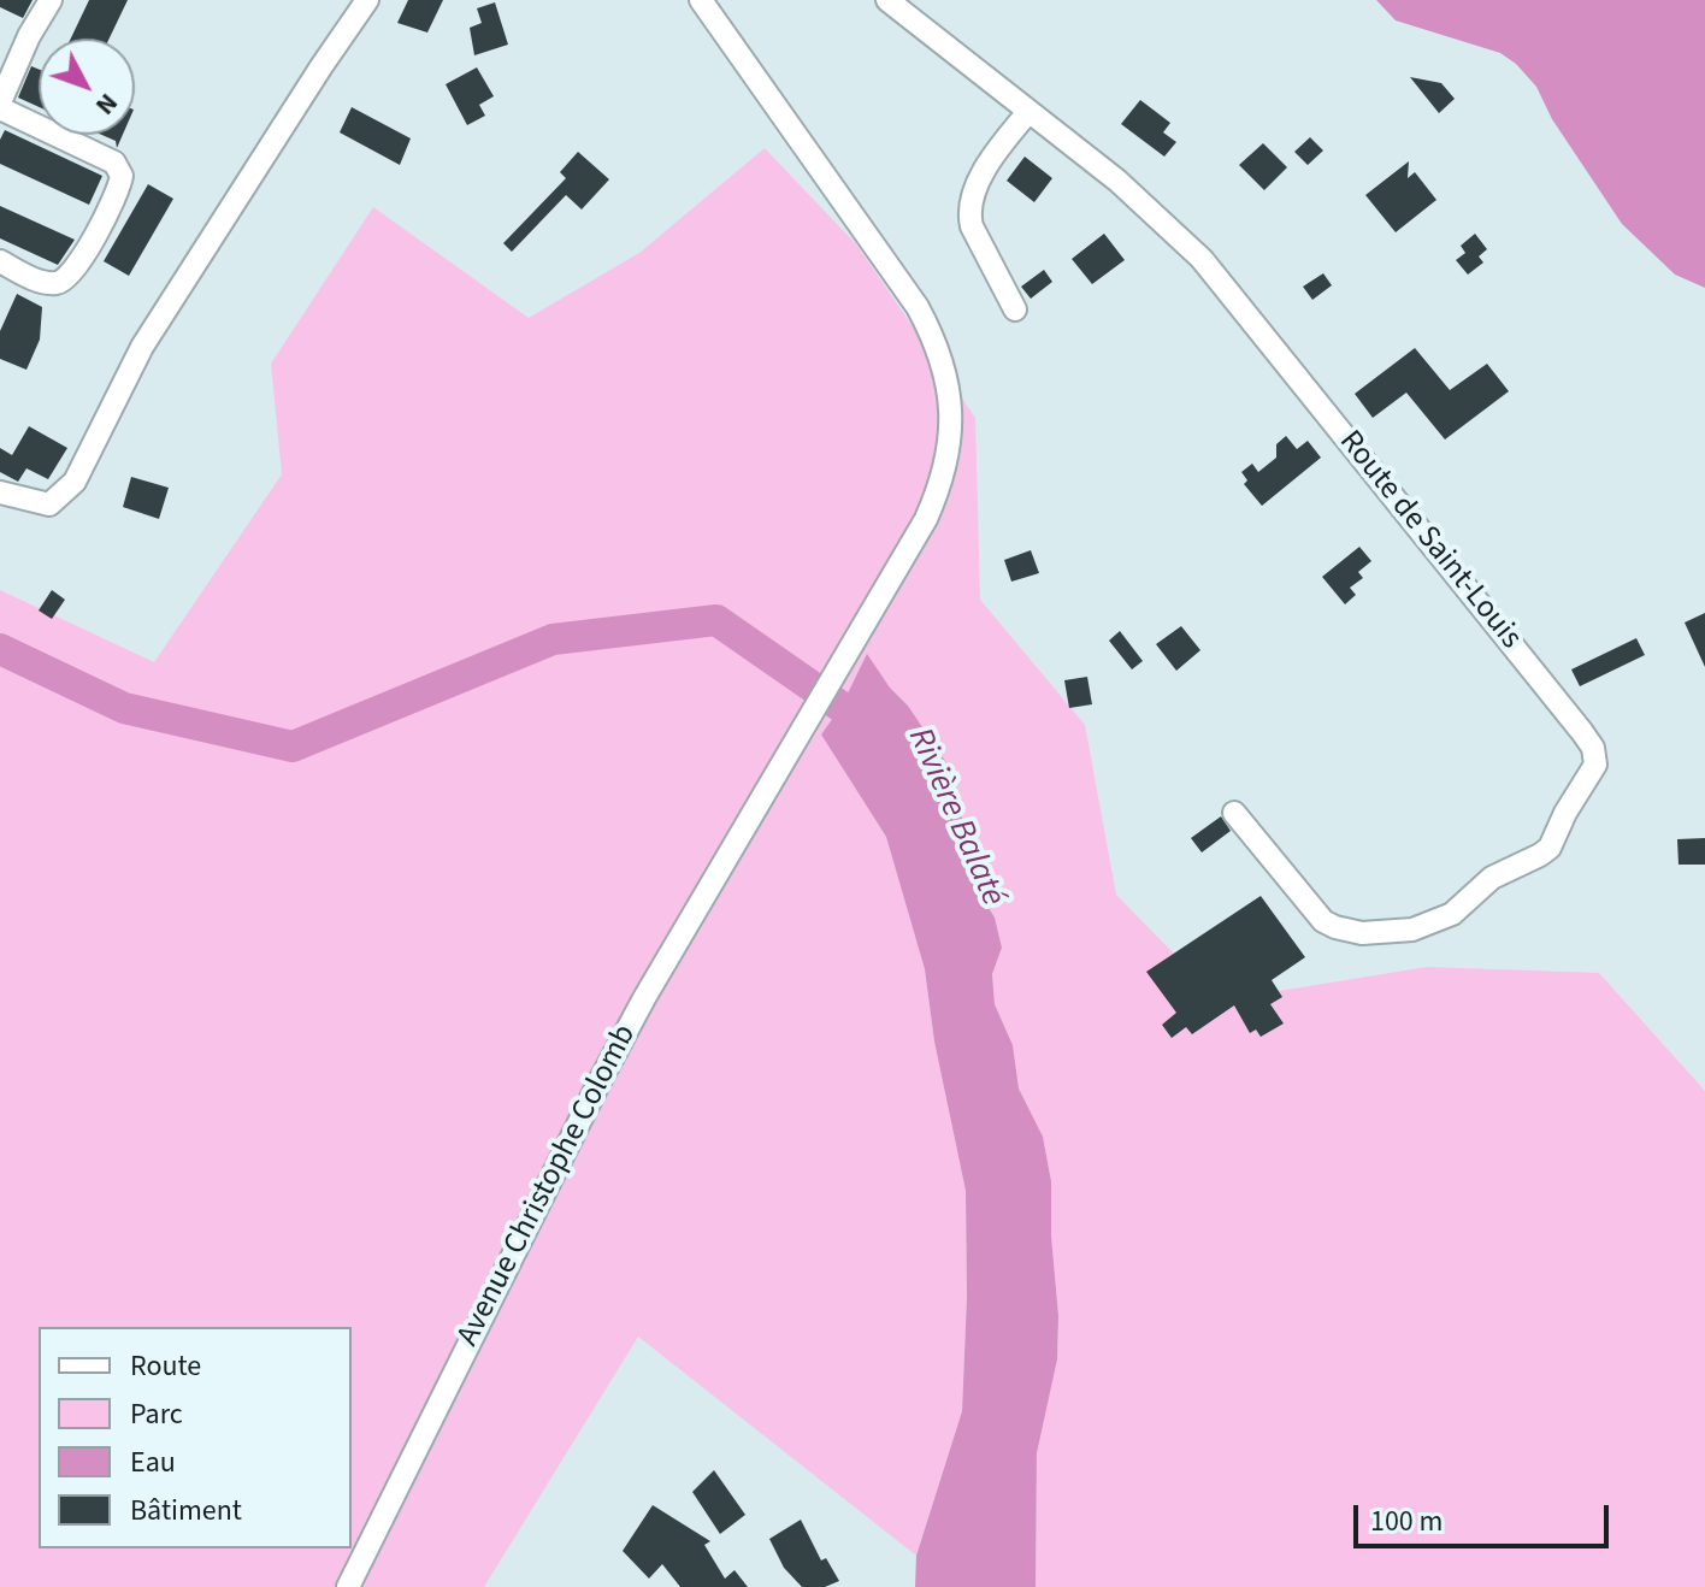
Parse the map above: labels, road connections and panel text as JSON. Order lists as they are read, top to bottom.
{
  "streets": {
    "street": ["Route de Saint-Louis", "Avenue Christophe Colomb"]
  },
  "water": ["Rivière Balaté"],
  "legend": [
    "Route",
    "Parc",
    "Eau",
    "Bâtiment"
  ],
  "scale_bar": "100 m",
  "north": "bottom right"
}
